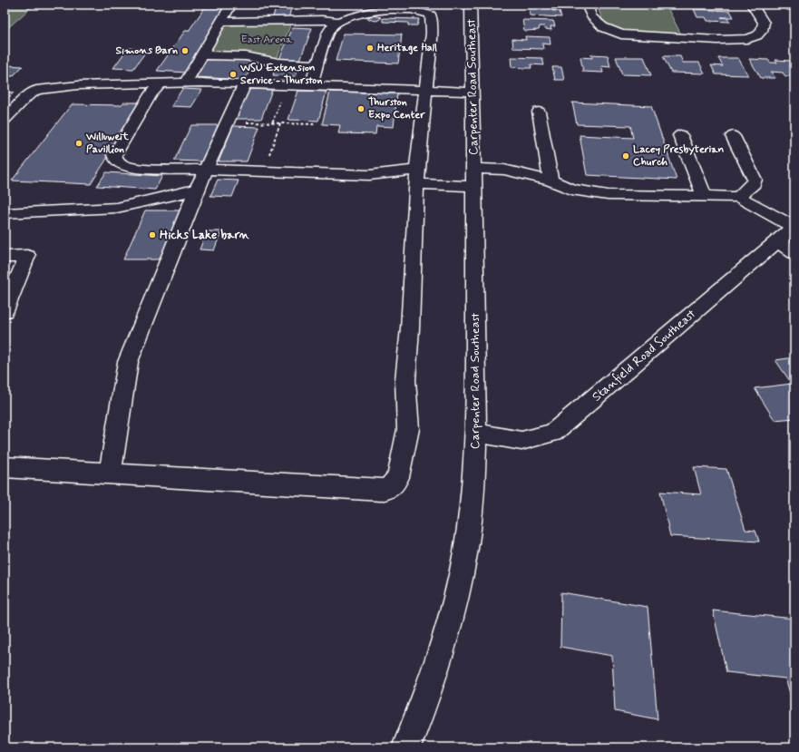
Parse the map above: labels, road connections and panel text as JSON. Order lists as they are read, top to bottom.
{
  "streets": {
    "street": ["Carpenter Road Southeast", "Stanfield Road Southeast"]
  },
  "crossings": [
    ["Carpenter Road Southeast", "Stanfield Road Southeast"]
  ],
  "parks": ["East Arena"],
  "places": [
    "Heritage Hall",
    "Simons Barn",
    "WSU Extension Service - Thurston",
    "Thurston Expo Center",
    "Willuweit Pavillion",
    "Lacey Presbyterian Church",
    "Hicks Lake barn"
  ]
}
